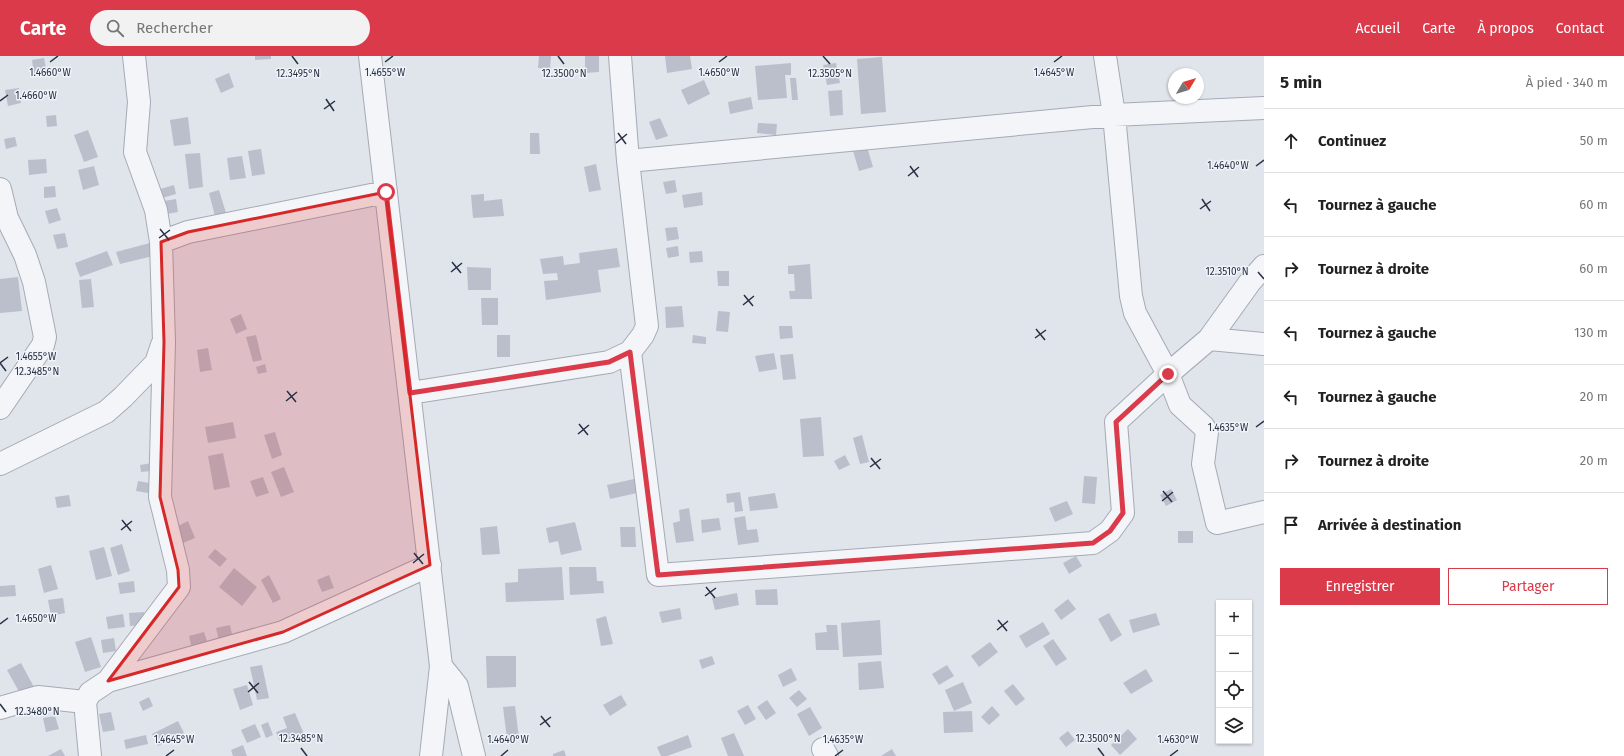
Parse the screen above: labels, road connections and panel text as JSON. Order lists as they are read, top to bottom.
{
  "north": "top right",
  "page": {
    "header": "Carte",
    "search": "Rechercher",
    "nav": [
      "Accueil",
      "Carte",
      "À propos",
      "Contact"
    ],
    "heading": ["5 min", "À pied · 340 m"],
    "list": [
      ["Continuez", "50 m"],
      ["Tournez à gauche", "60 m"],
      ["Tournez à droite", "60 m"],
      ["Tournez à gauche", "130 m"],
      ["Tournez à gauche", "20 m"],
      ["Tournez à droite", "20 m"],
      "Arrivée à destination"
    ],
    "buttons": ["Enregistrer", "Partager"],
    "map_buttons": ["+", "−"]
  },
  "coordinates": [
    "1.4660°W",
    "1.4655°W",
    "1.4650°W",
    "1.4645°W",
    "12.3500°N",
    "12.3505°N",
    "12.3495°N",
    "1.4640°W",
    "12.3510°N",
    "12.3485°N",
    "1.4635°W",
    "12.3480°N",
    "1.4630°W"
  ]
}
